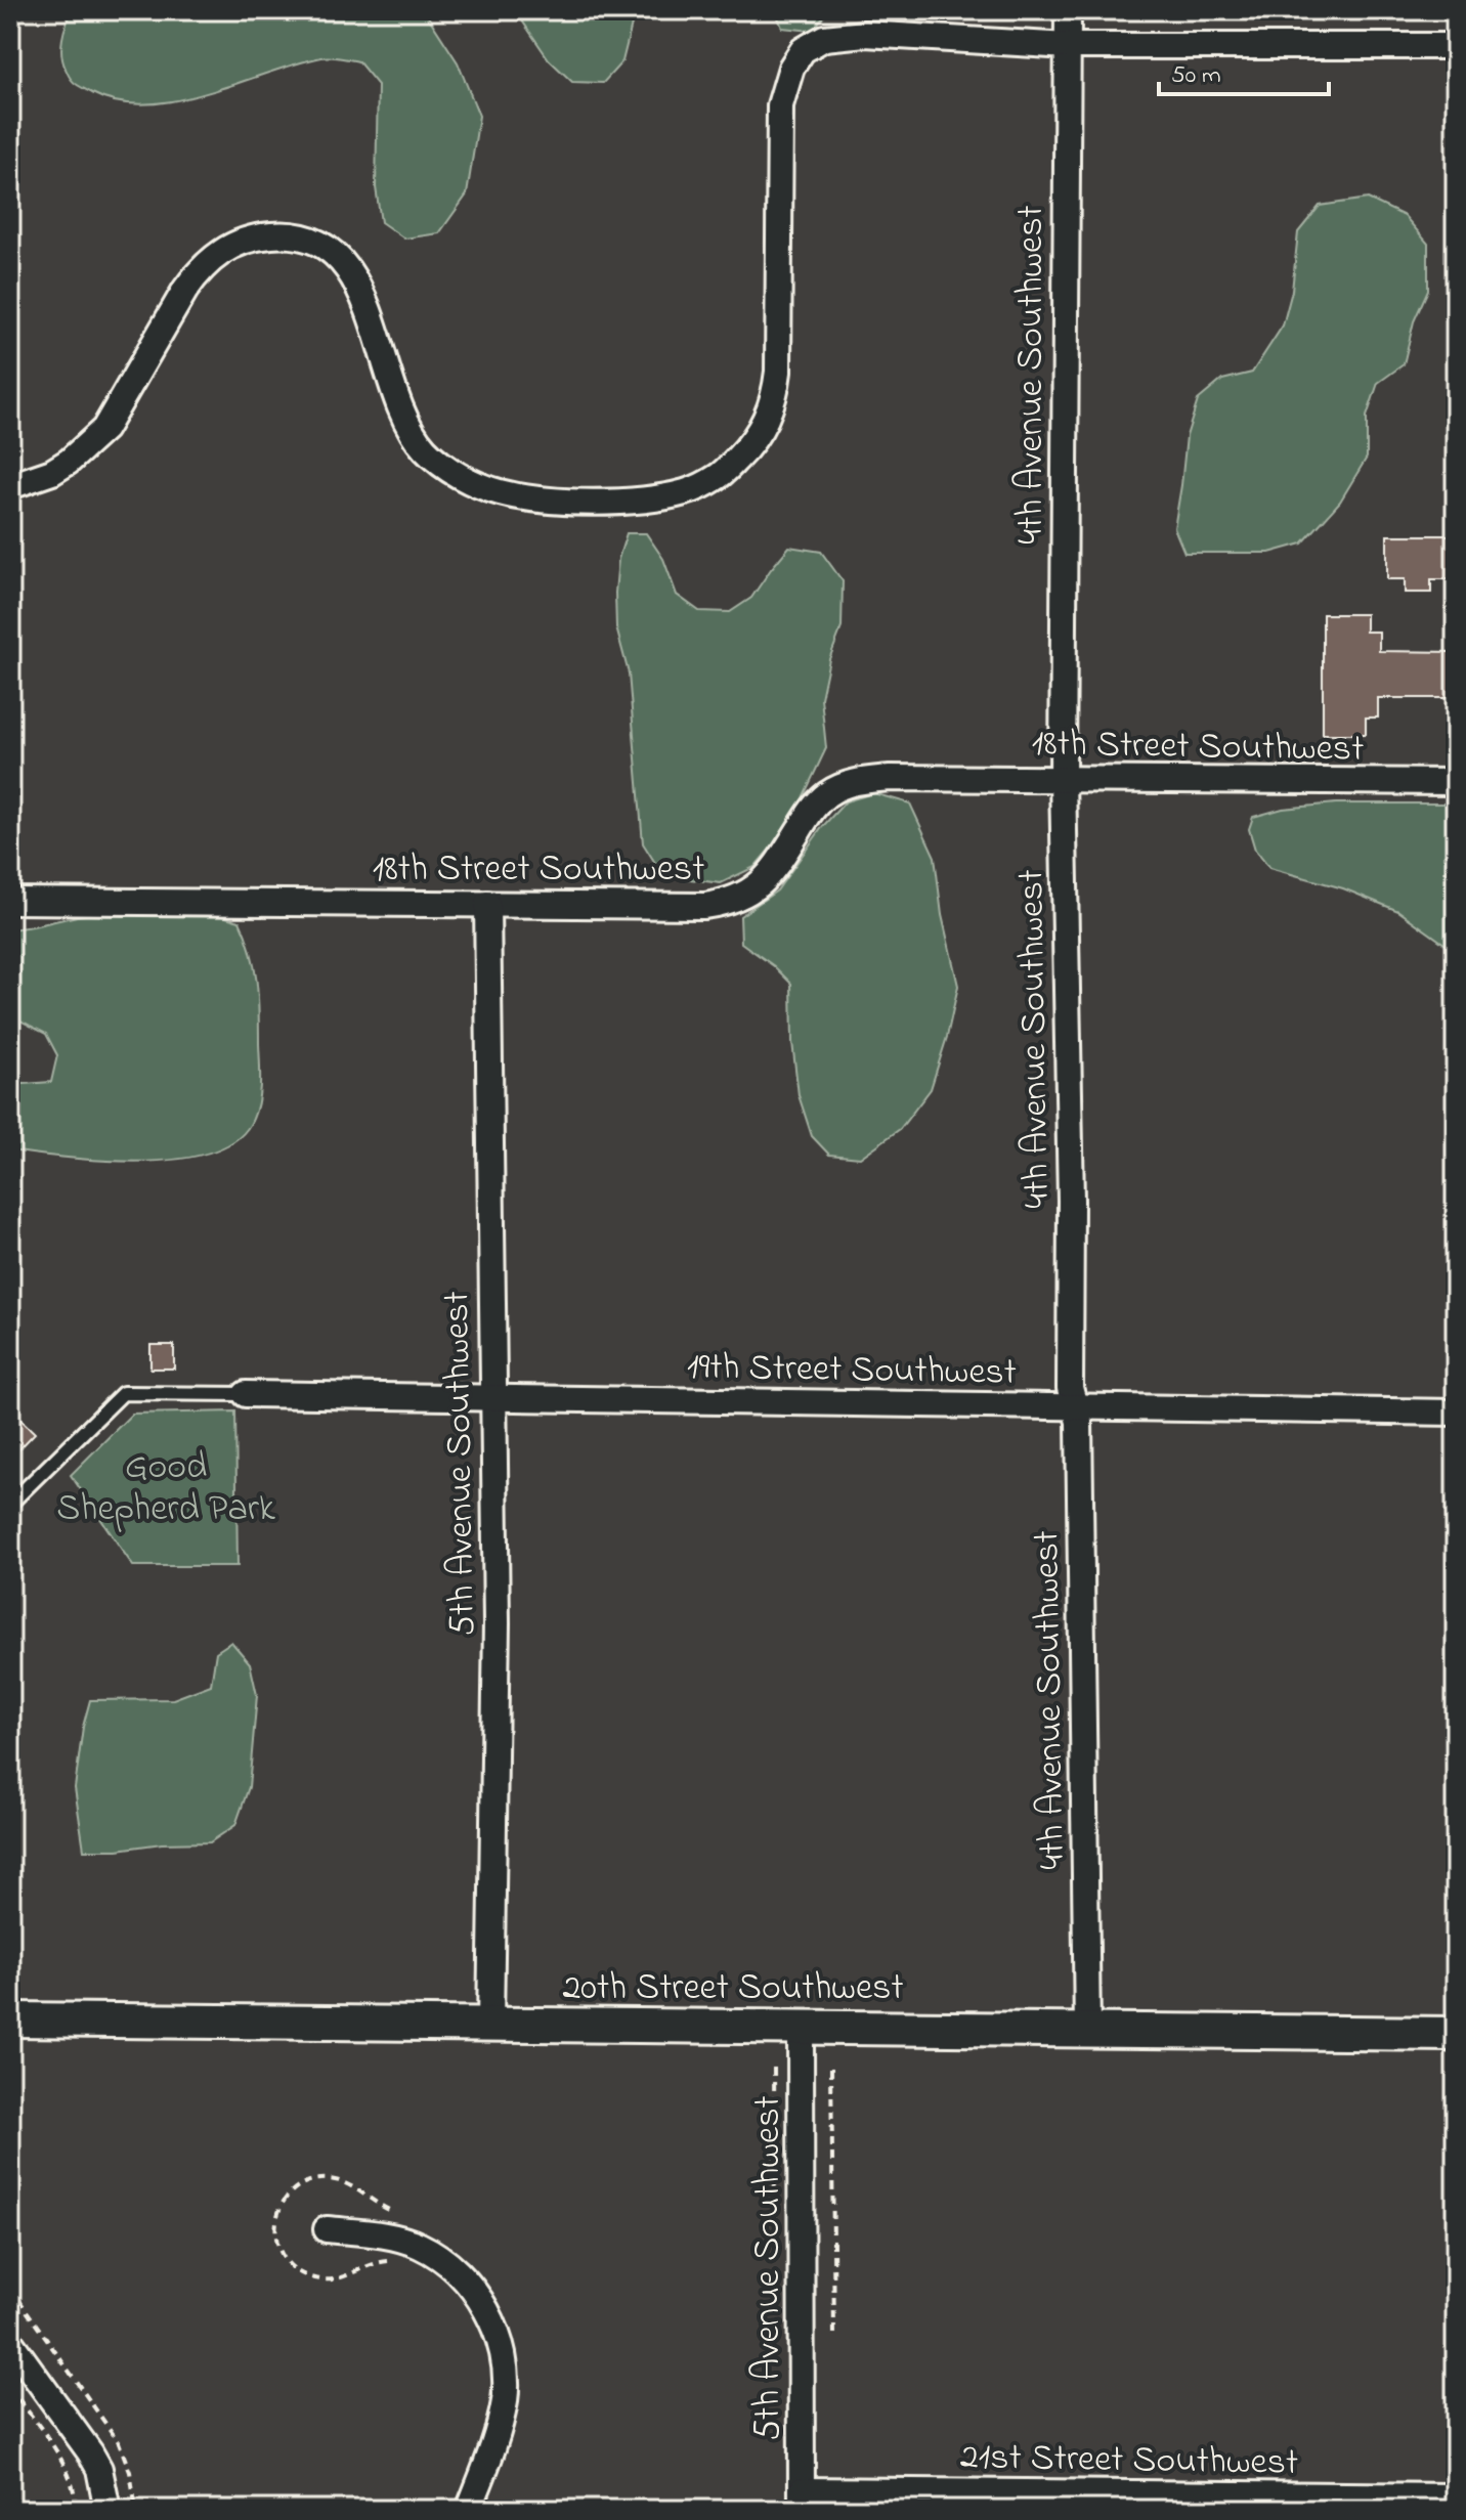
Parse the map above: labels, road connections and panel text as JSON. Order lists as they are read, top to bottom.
{
  "streets": {
    "street": [
      "4th Avenue Southwest",
      "18th Street Southwest",
      "19th Street Southwest",
      "5th Avenue Southwest",
      "20th Street Southwest",
      "21st Street Southwest"
    ]
  },
  "crossings": [
    ["4th Avenue Southwest", "18th Street Southwest"],
    ["4th Avenue Southwest", "19th Street Southwest"],
    ["4th Avenue Southwest", "20th Street Southwest"],
    ["18th Street Southwest", "5th Avenue Southwest"],
    ["19th Street Southwest", "5th Avenue Southwest"],
    ["5th Avenue Southwest", "20th Street Southwest"],
    ["5th Avenue Southwest", "21st Street Southwest"]
  ],
  "parks": ["Good Shepherd Park"],
  "scale_bar": "50 m"
}
